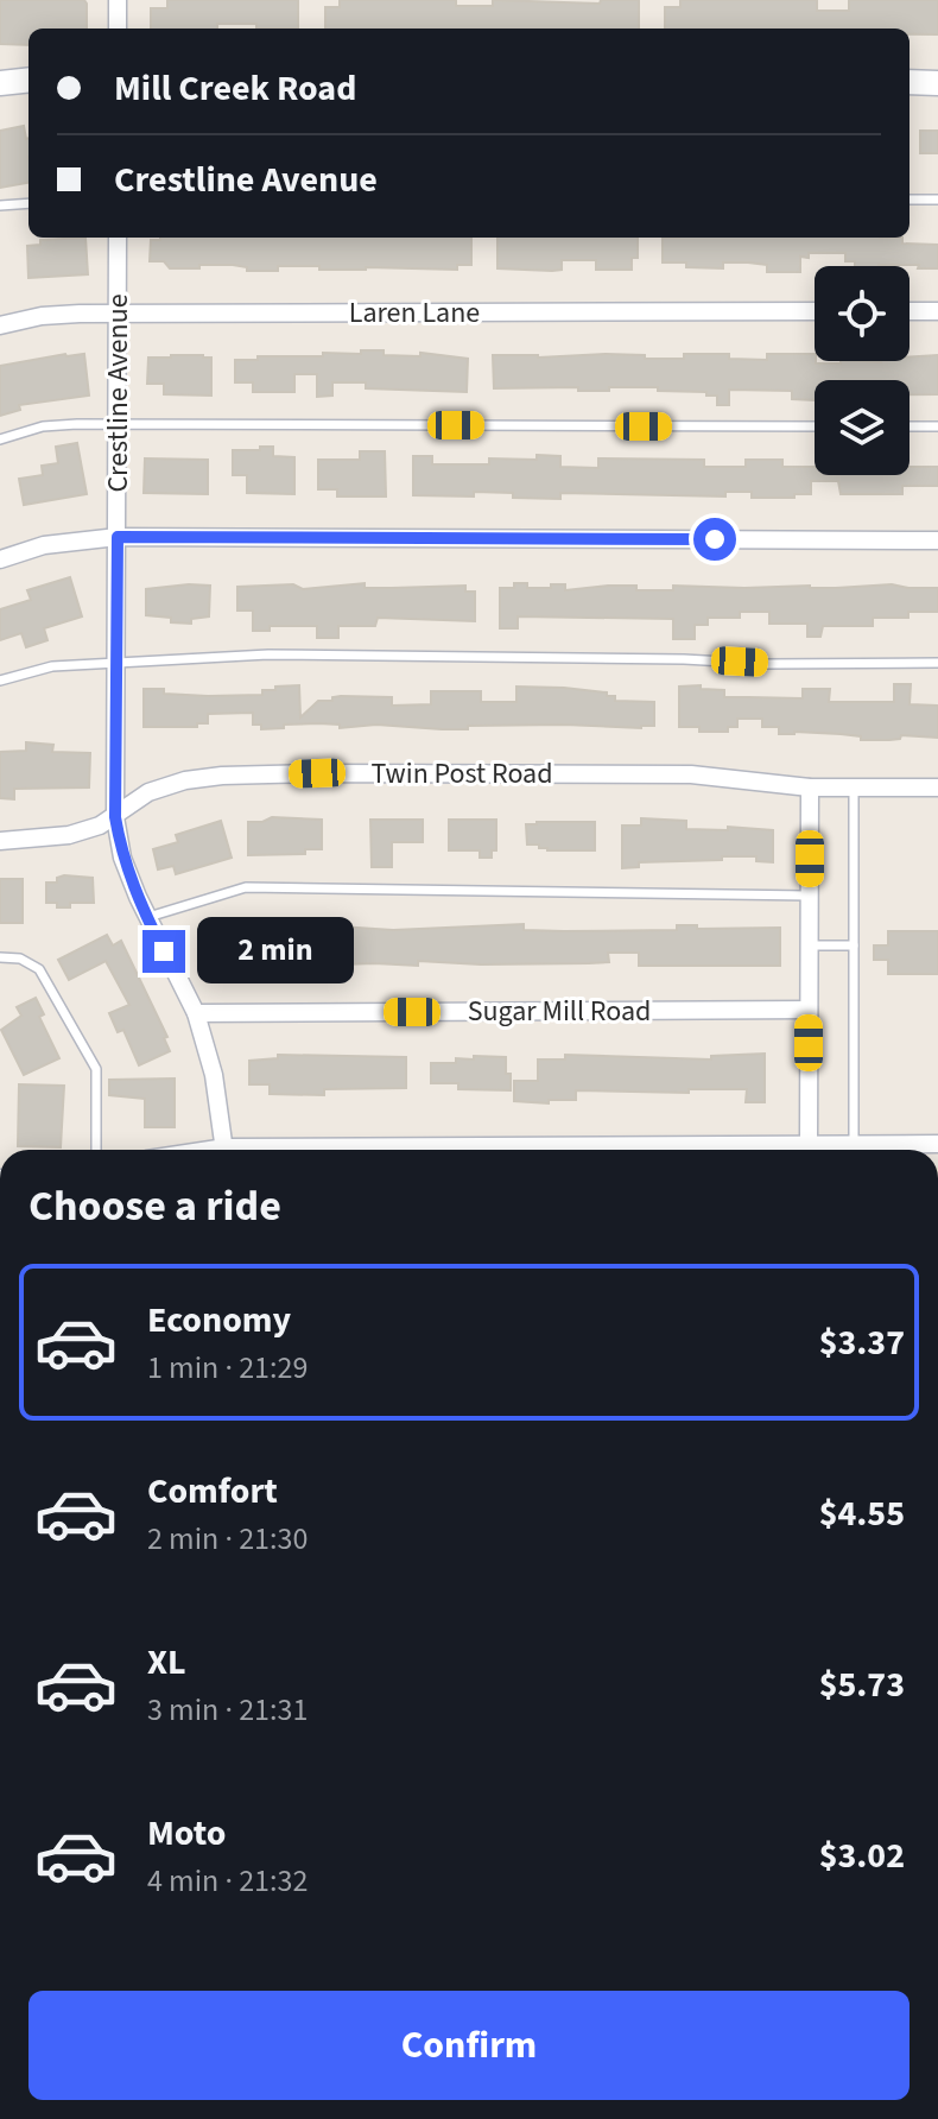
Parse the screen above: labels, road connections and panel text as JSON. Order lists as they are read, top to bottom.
{
  "streets": {
    "street": [
      "Laren Lane",
      "Crestline Avenue",
      "Twin Post Road",
      "Sugar Mill Road"
    ]
  },
  "crossings": [
    ["Laren Lane", "Crestline Avenue"],
    ["Crestline Avenue", "Twin Post Road"],
    ["Crestline Avenue", "Sugar Mill Road"]
  ],
  "page": {
    "banner": ["Mill Creek Road", "Crestline Avenue"],
    "bubble": "2 min",
    "heading": "Choose a ride",
    "list": [
      {
        "name": "Economy",
        "note": "1 min · 21:29",
        "value": "$3.37"
      },
      {
        "name": "Comfort",
        "note": "2 min · 21:30",
        "value": "$4.55"
      },
      {
        "name": "XL",
        "note": "3 min · 21:31",
        "value": "$5.73"
      },
      {
        "name": "Moto",
        "note": "4 min · 21:32",
        "value": "$3.02"
      }
    ],
    "buttons": "Confirm"
  }
}
